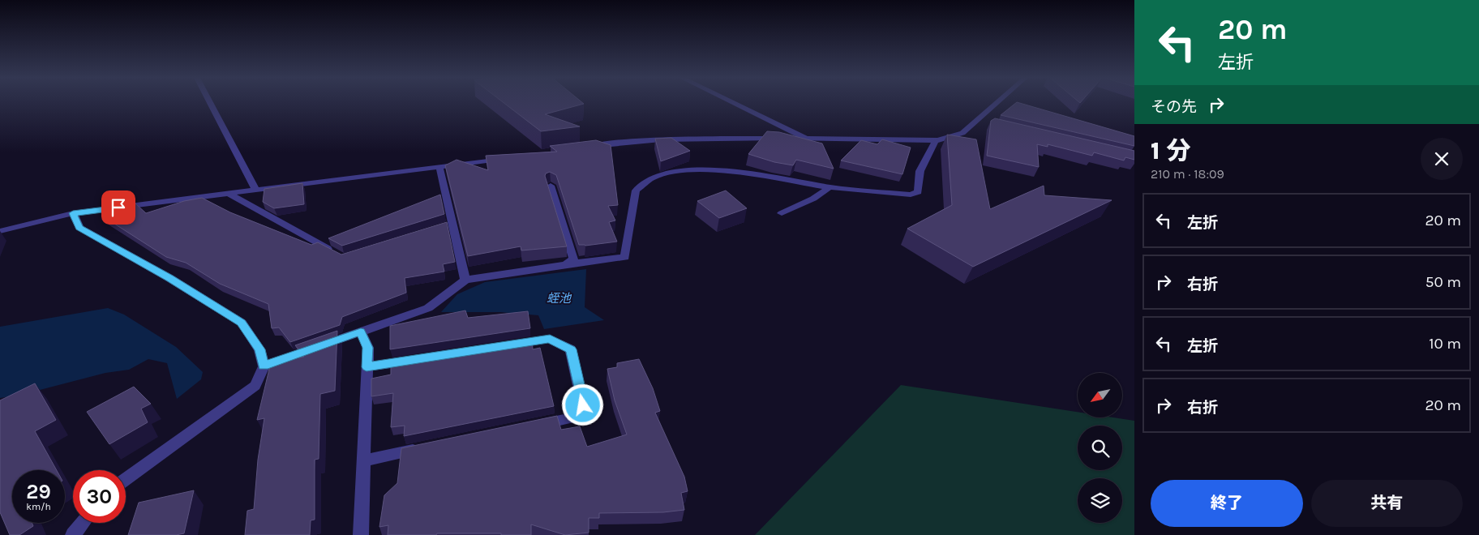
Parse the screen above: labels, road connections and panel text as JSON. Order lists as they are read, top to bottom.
{
  "water": ["蛭池"],
  "north": "bottom left",
  "page": {
    "turn": ["20 m", "左折"],
    "then": "その先",
    "heading": ["1 分", "210 m · 18:09"],
    "list": [
      {
        "name": "左折",
        "value": "20 m"
      },
      {
        "name": "右折",
        "value": "50 m"
      },
      {
        "name": "左折",
        "value": "10 m"
      },
      {
        "name": "右折",
        "value": "20 m"
      }
    ],
    "speed": "29 km/h",
    "limit": "30",
    "buttons": ["終了", "共有"]
  }
}
